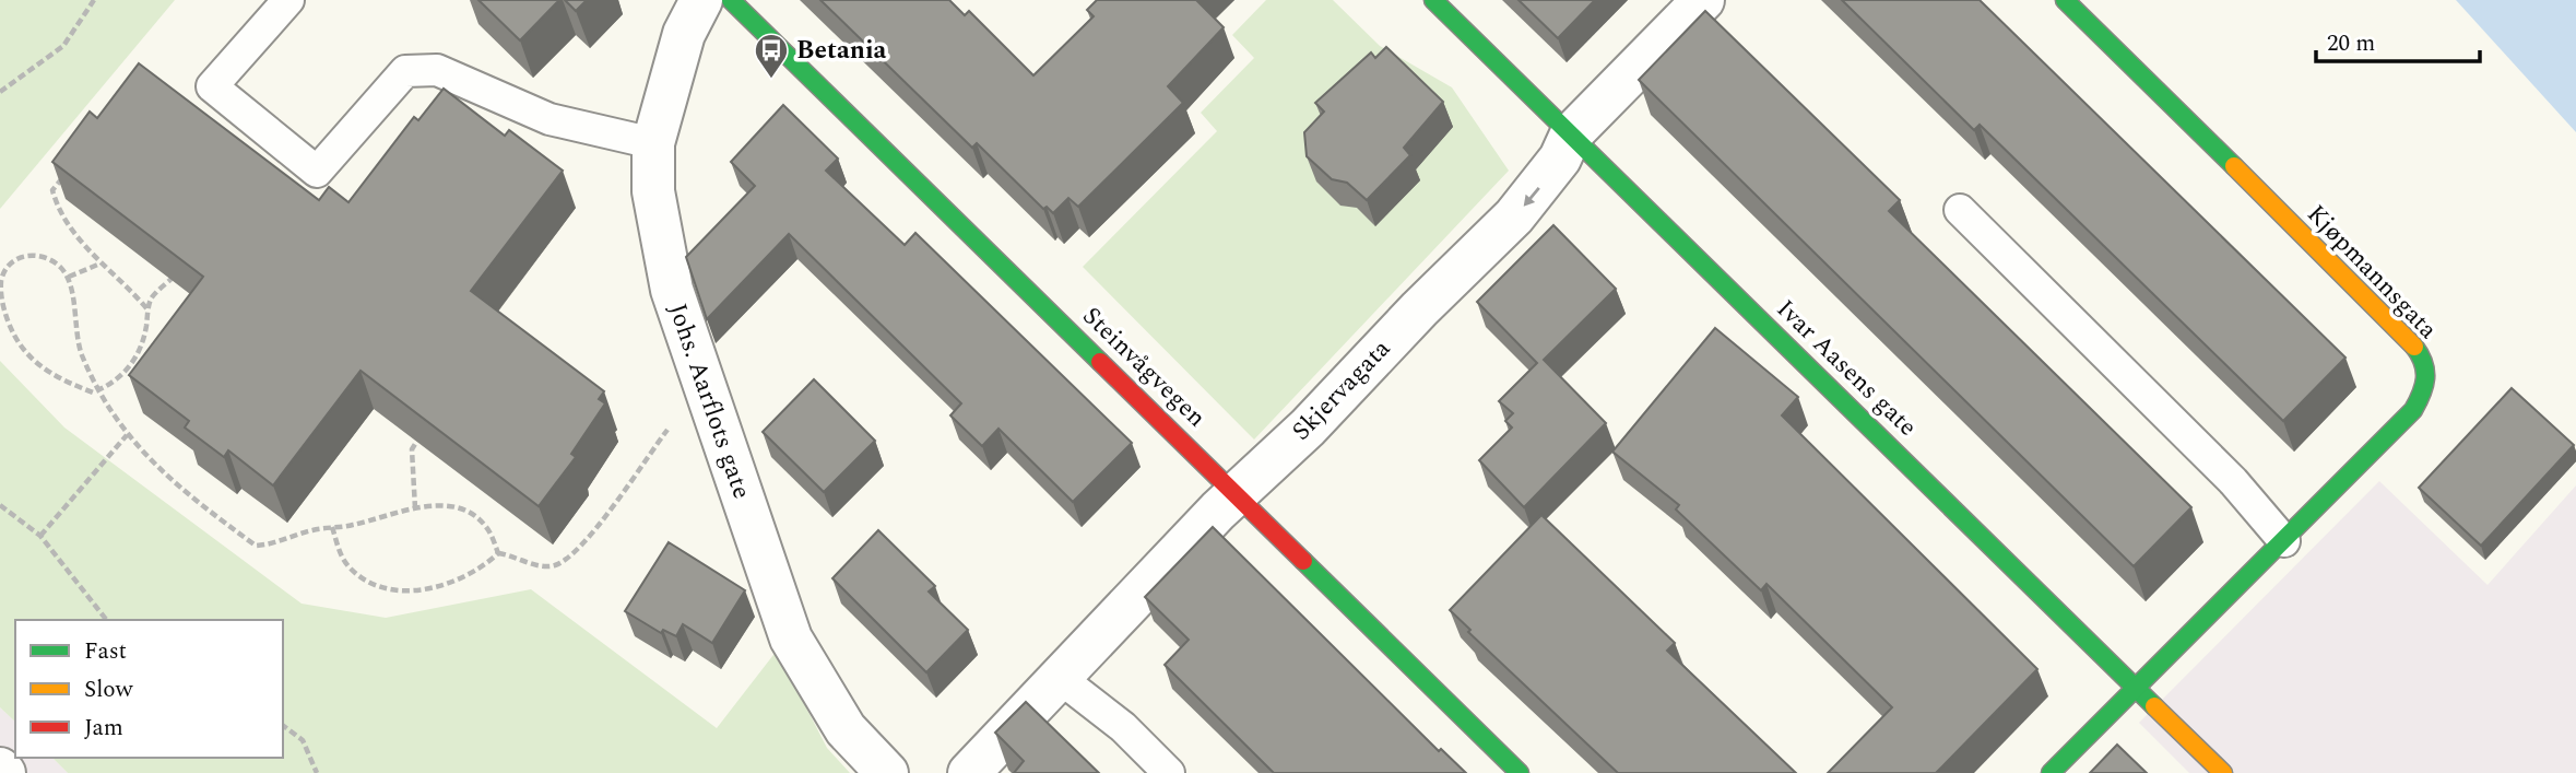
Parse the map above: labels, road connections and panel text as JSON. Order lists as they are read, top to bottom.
{
  "streets": {
    "street": [
      "Kjøpmannsgata",
      "Steinvågvegen",
      "Ivar Aasens gate",
      "Skjervagata",
      "Johs. Aarflots gate"
    ]
  },
  "crossings": [
    ["Kjøpmannsgata", "Ivar Aasens gate"],
    ["Steinvågvegen", "Skjervagata"],
    ["Ivar Aasens gate", "Skjervagata"]
  ],
  "one_way": ["Skjervagata"],
  "places": {
    "bus stop": ["Betania"]
  },
  "legend": ["Fast", "Slow", "Jam"],
  "scale_bar": "20 m"
}
